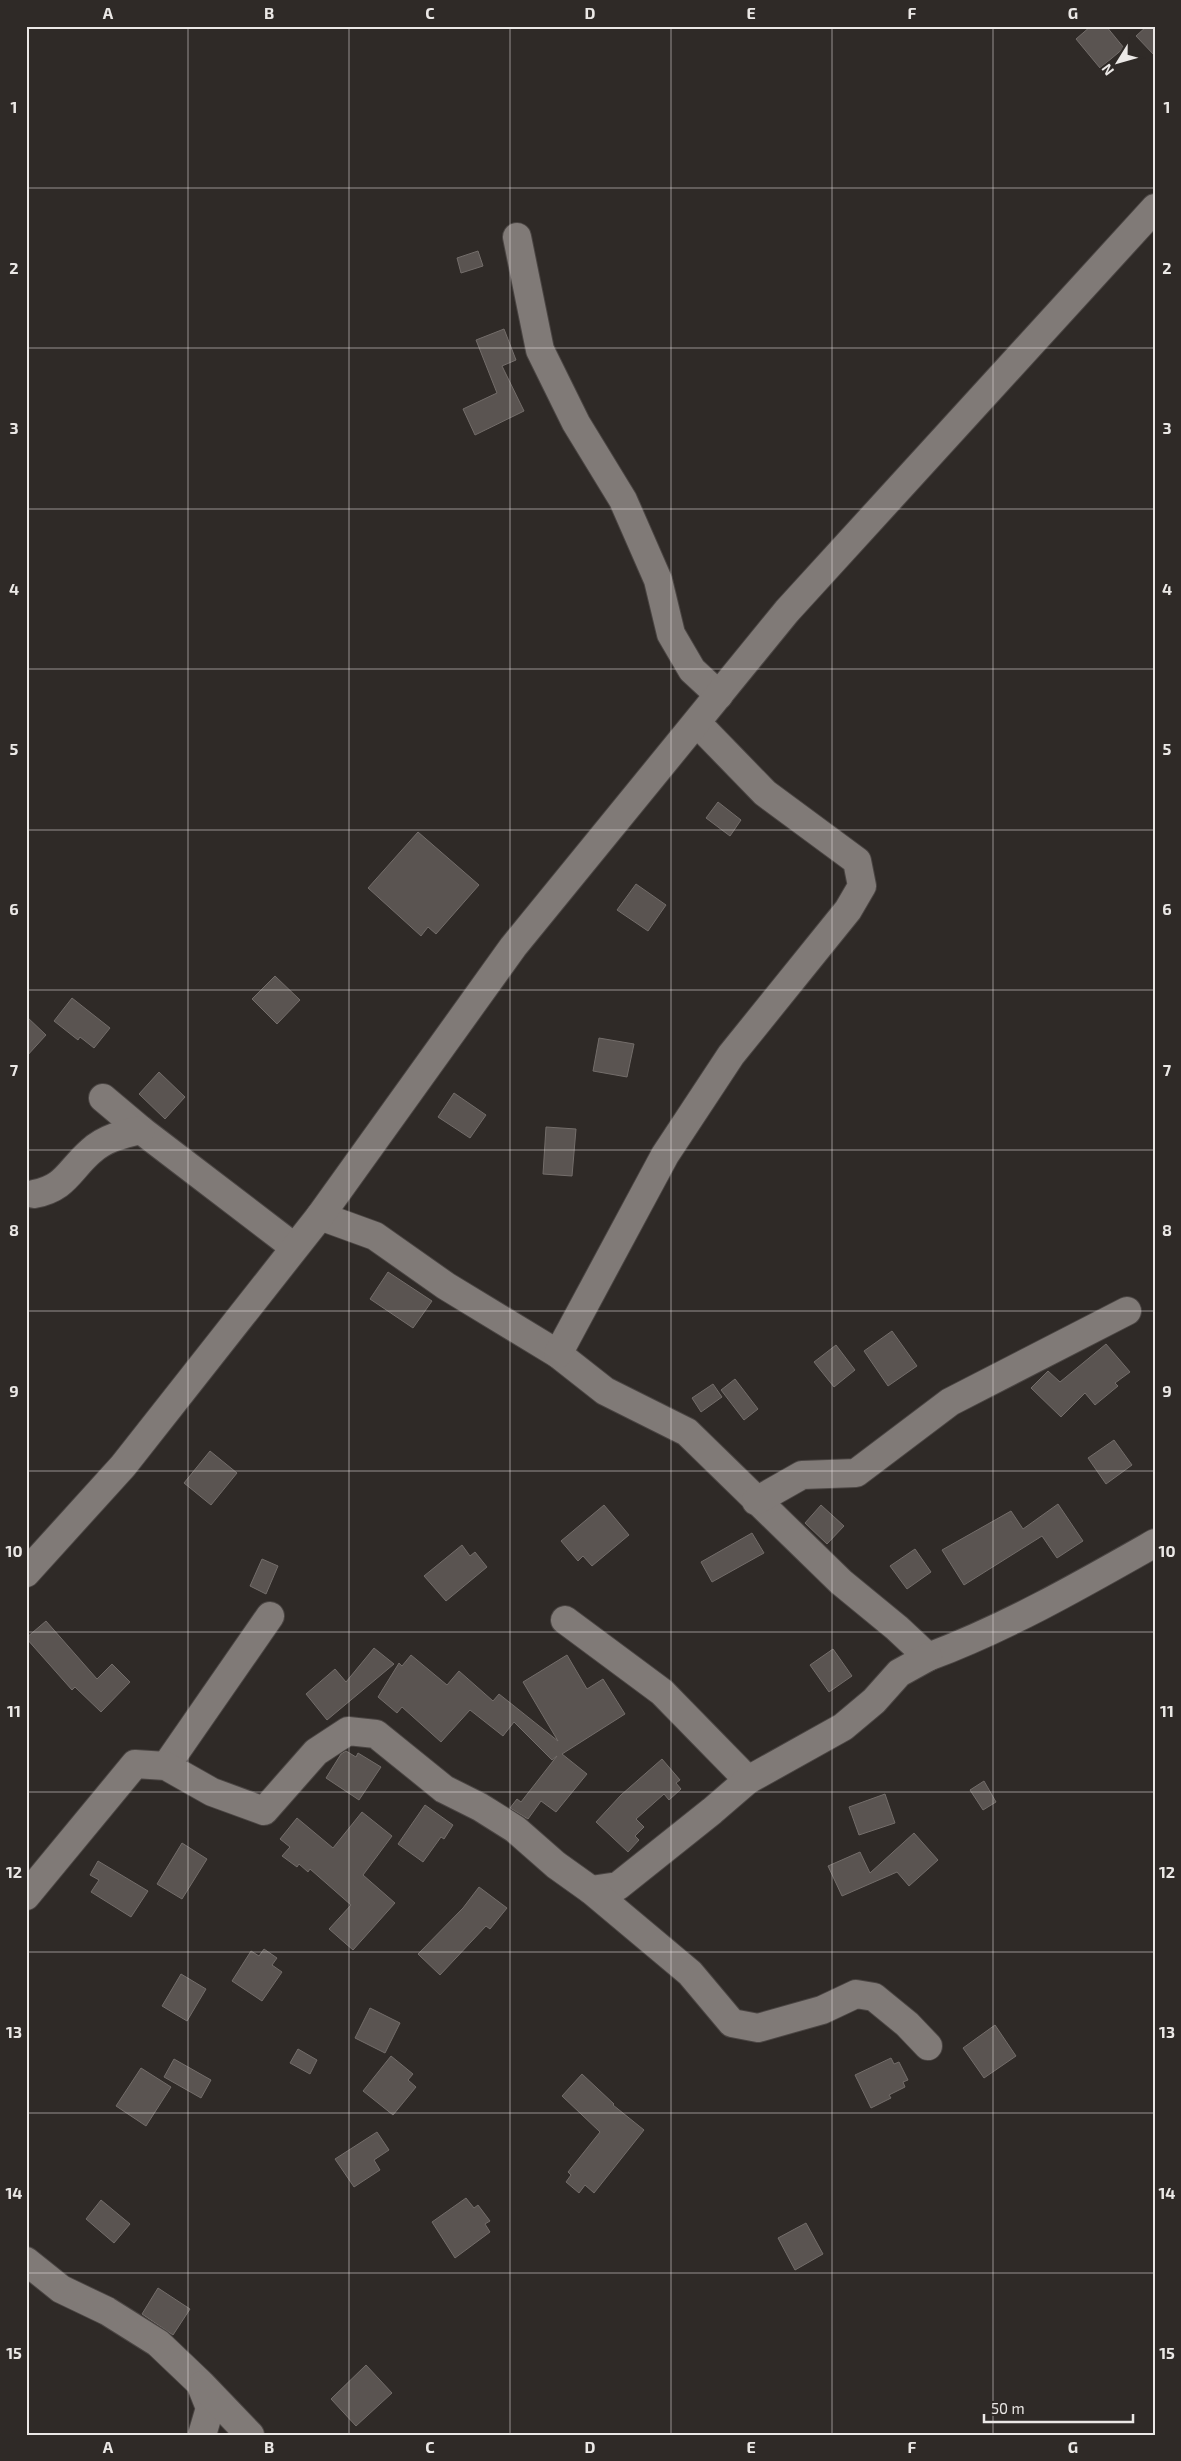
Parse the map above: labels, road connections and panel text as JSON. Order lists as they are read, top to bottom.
{
  "scale_bar": "50 m",
  "north": "bottom left",
  "grid": {
    "columns": [
      "A",
      "B",
      "C",
      "D",
      "E",
      "F",
      "G"
    ],
    "rows": [
      "1",
      "2",
      "3",
      "4",
      "5",
      "6",
      "7",
      "8",
      "9",
      "10",
      "11",
      "12",
      "13",
      "14",
      "15"
    ]
  }
}
